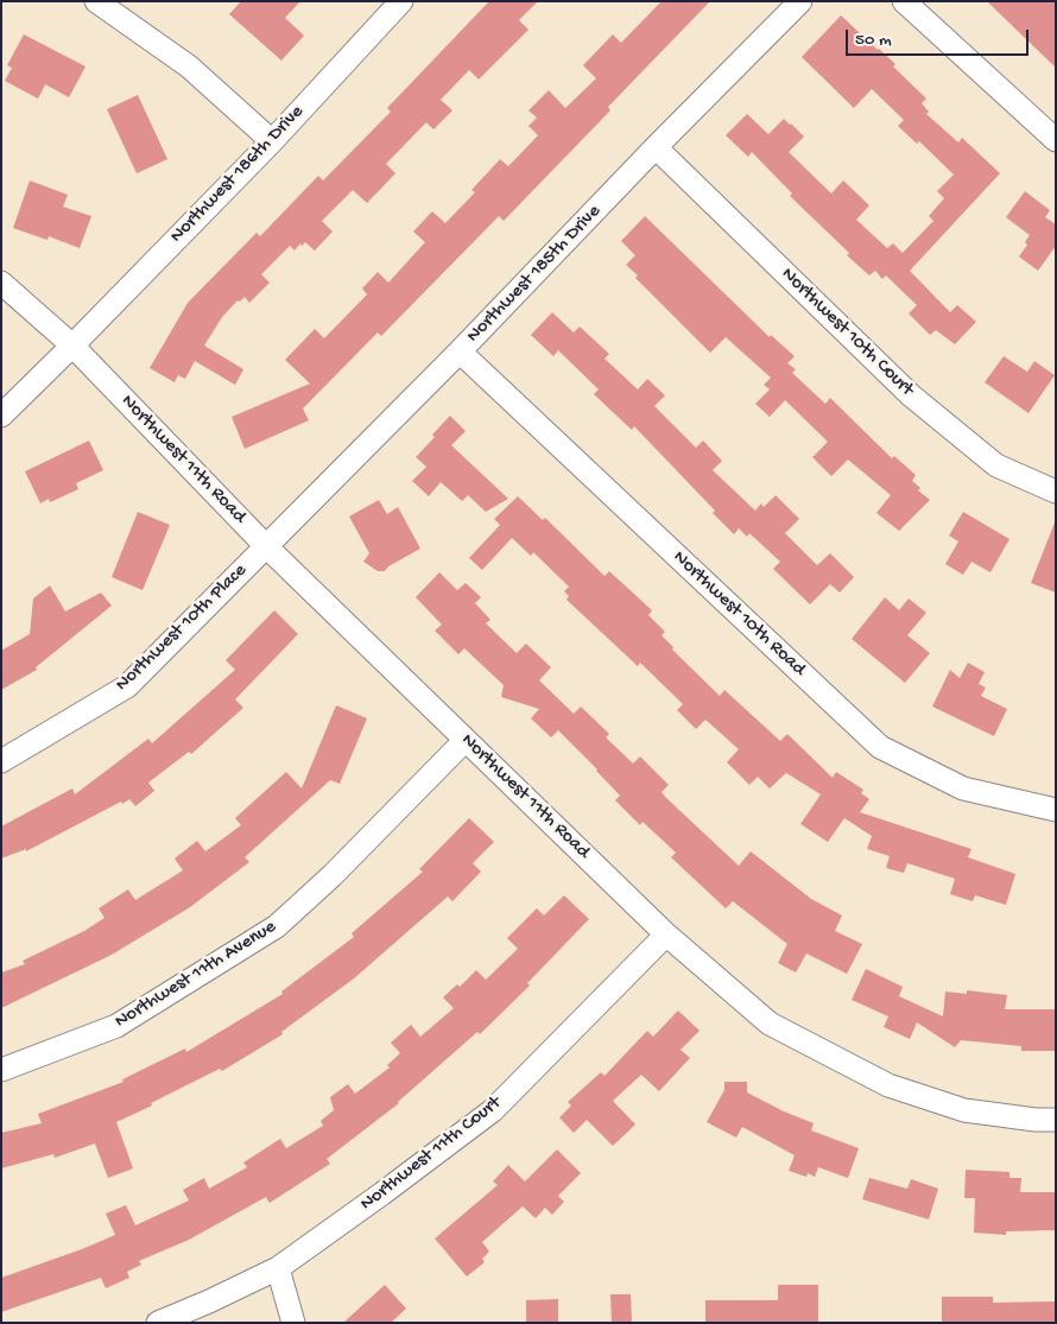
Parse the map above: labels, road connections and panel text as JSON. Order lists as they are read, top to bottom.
{
  "streets": {
    "street": [
      "Northwest 186th Drive",
      "Northwest 185th Drive",
      "Northwest 10th Court",
      "Northwest 11th Road",
      "Northwest 10th Road",
      "Northwest 10th Place",
      "Northwest 11th Avenue",
      "Northwest 11th Court"
    ]
  },
  "crossings": [
    ["Northwest 186th Drive", "Northwest 11th Road"],
    ["Northwest 185th Drive", "Northwest 10th Court"],
    ["Northwest 185th Drive", "Northwest 11th Road"],
    ["Northwest 185th Drive", "Northwest 10th Road"],
    ["Northwest 185th Drive", "Northwest 10th Place"],
    ["Northwest 11th Road", "Northwest 10th Place"],
    ["Northwest 11th Road", "Northwest 11th Avenue"],
    ["Northwest 11th Road", "Northwest 11th Court"]
  ],
  "scale_bar": "50 m"
}
